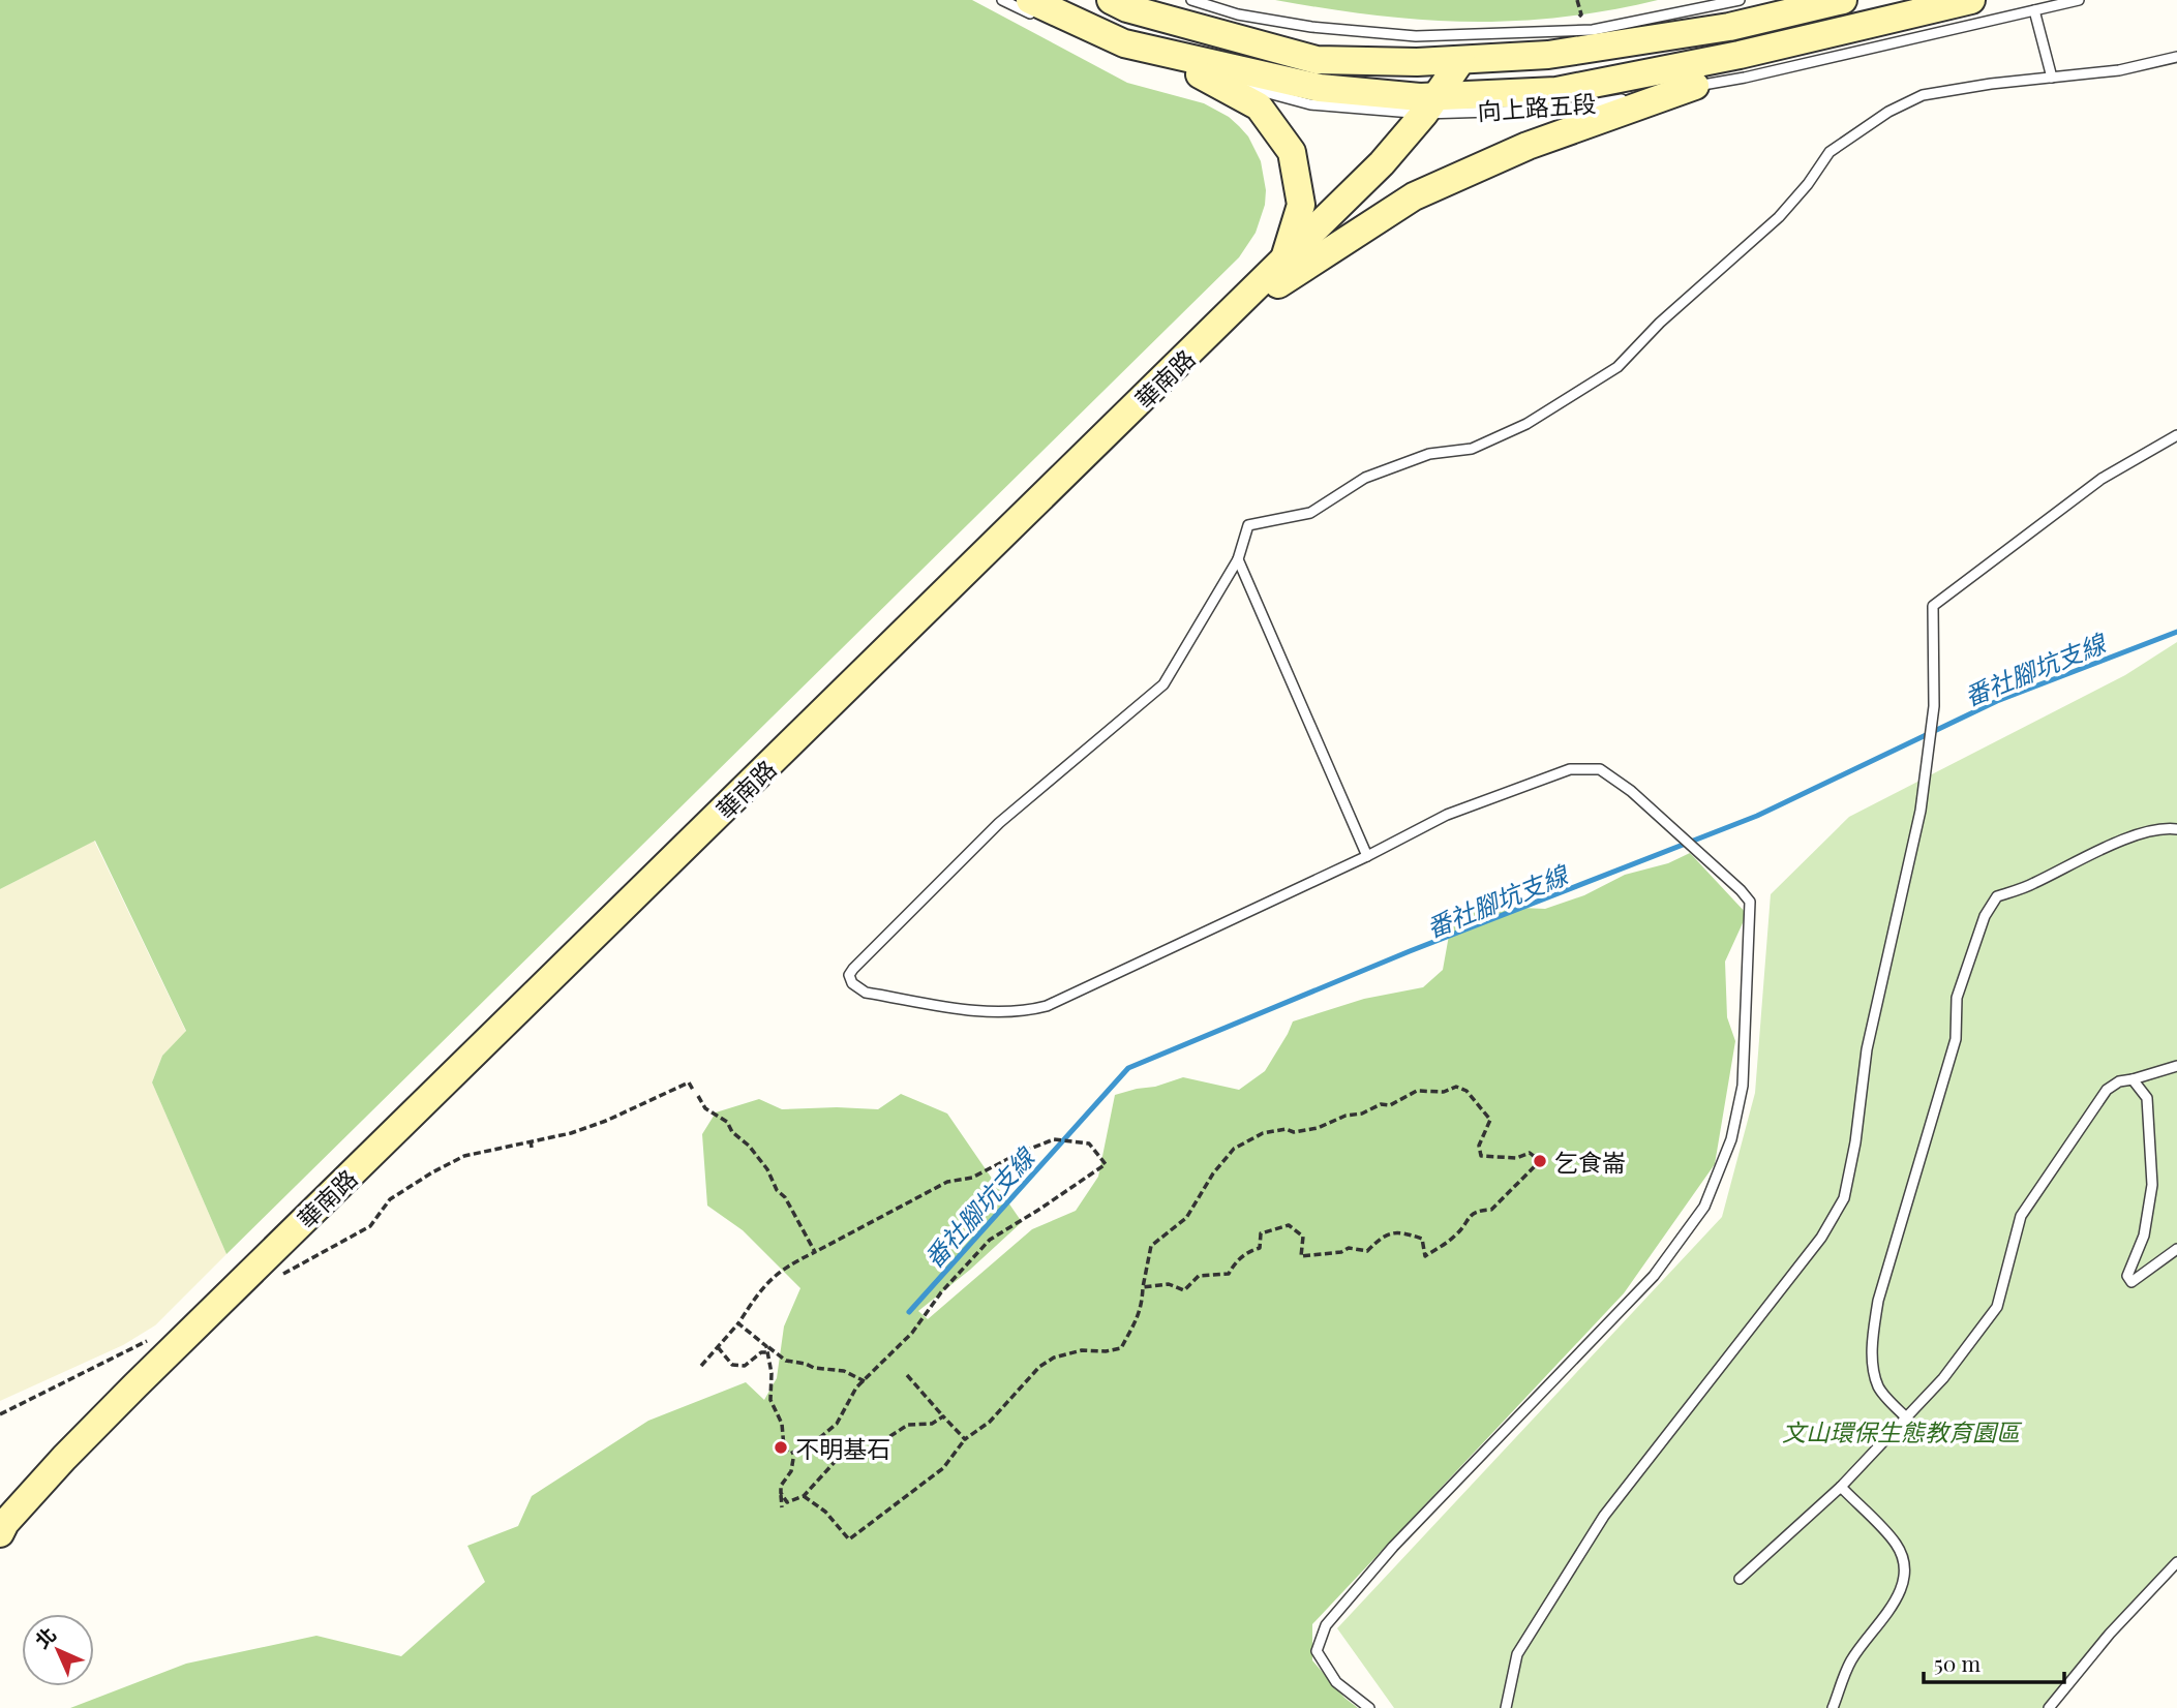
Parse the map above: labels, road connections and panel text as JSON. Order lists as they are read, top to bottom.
{
  "streets": {
    "street": ["向上路五段", "華南路"]
  },
  "crossings": [
    ["向上路五段", "華南路"]
  ],
  "water": ["番社腳坑支線"],
  "parks": ["文山環保生態教育園區"],
  "places": ["乞食崙", "不明基石"],
  "scale_bar": "50 m",
  "north": "top left"
}
